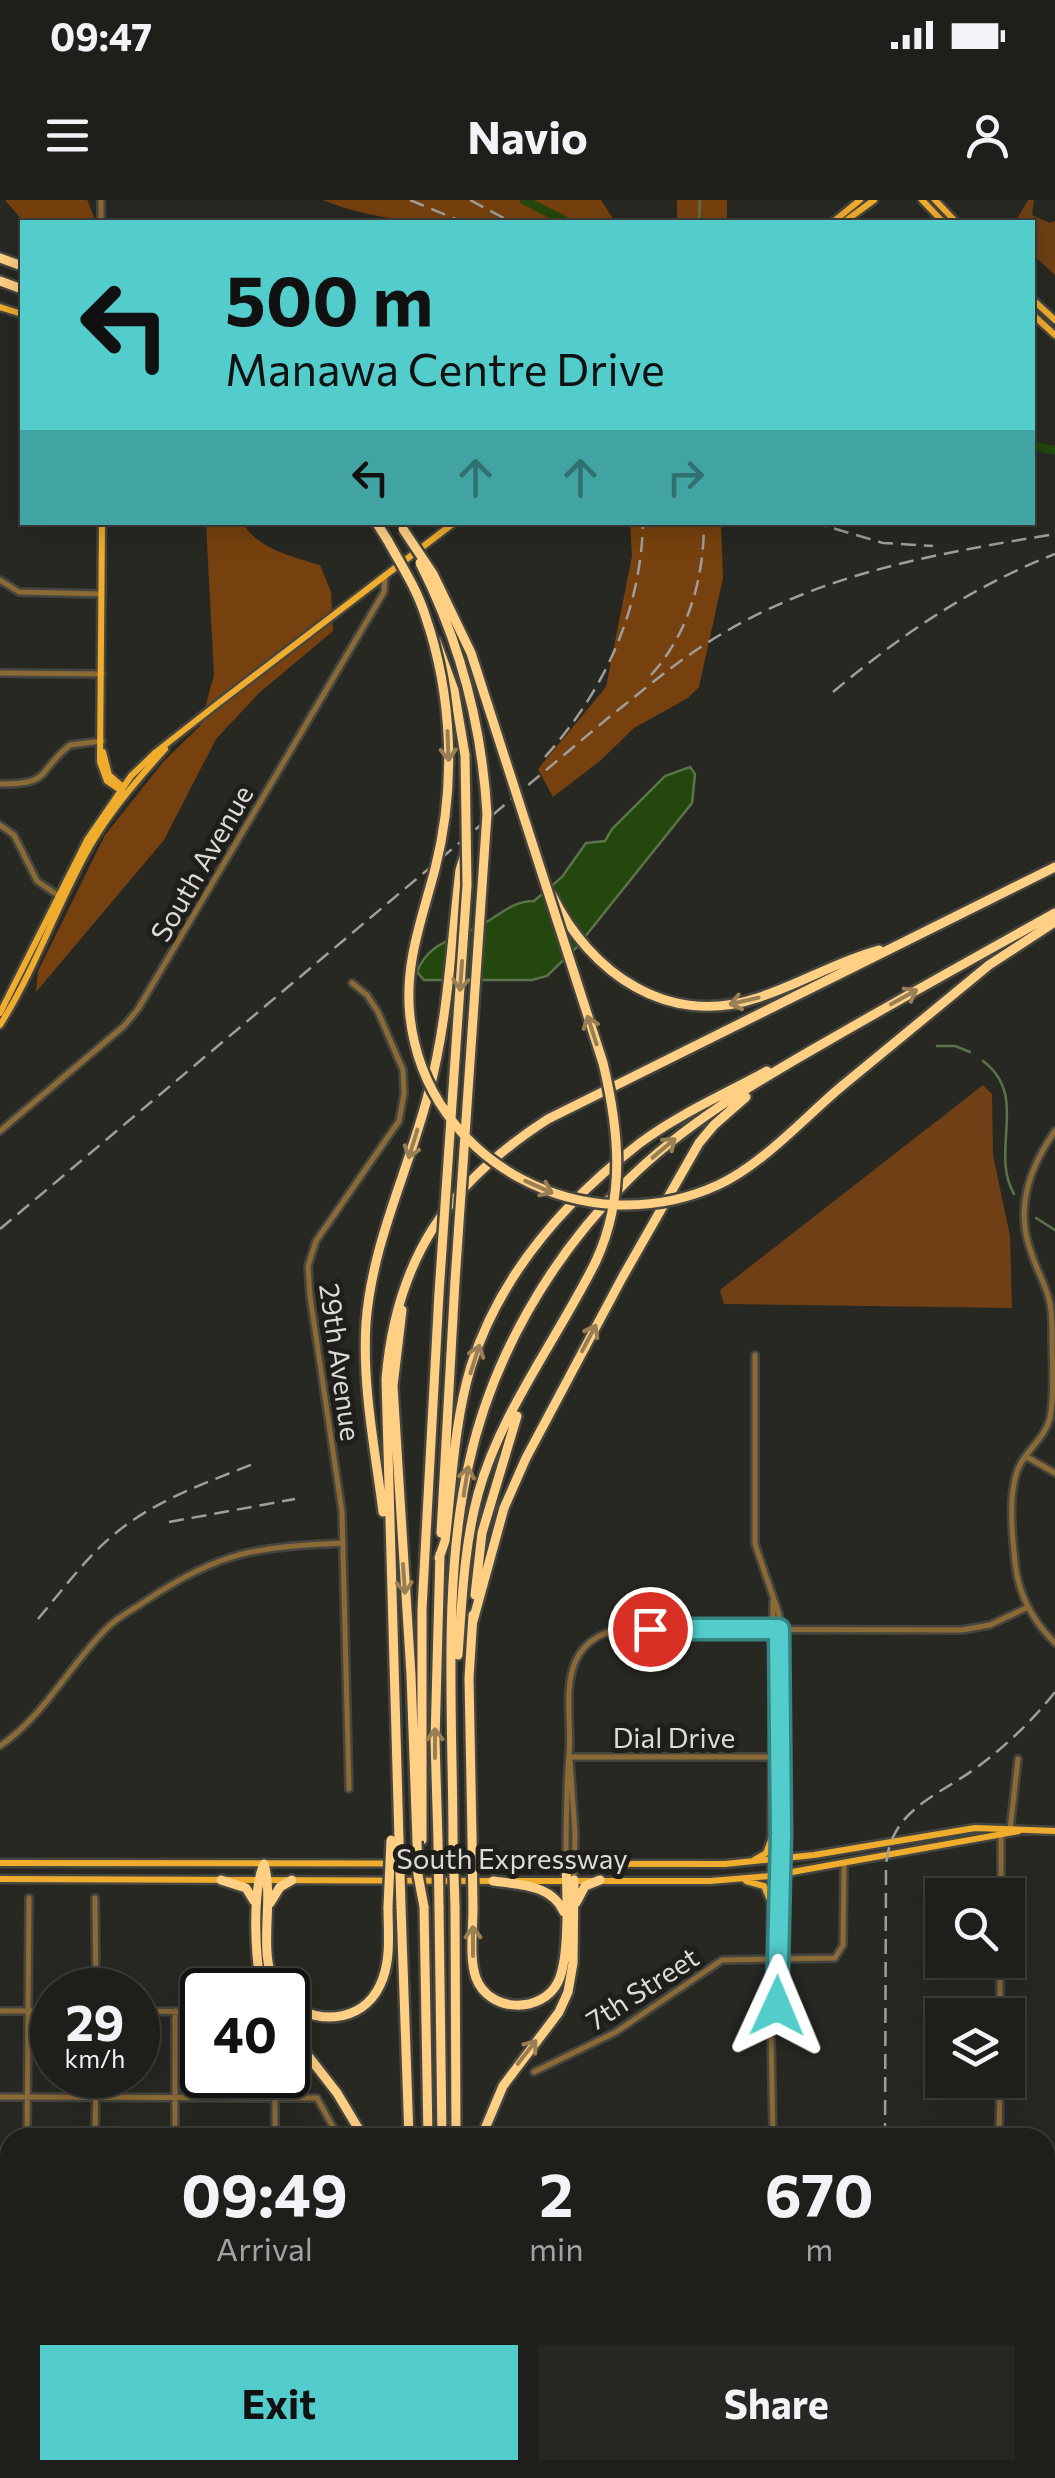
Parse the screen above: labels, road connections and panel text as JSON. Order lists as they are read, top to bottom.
{
  "streets": {
    "main road": ["South Expressway"],
    "street": [
      "South Avenue",
      "29th Avenue",
      "Dial Drive",
      "7th Street"
    ]
  },
  "crossings": [
    ["South Expressway", "7th Street"]
  ],
  "page": {
    "status": "09:47",
    "header": "Navio",
    "turn": ["500 m", "Manawa Centre Drive"],
    "speed": "29 km/h",
    "limit": "40",
    "eta": [
      "09:49",
      "Arrival",
      "2",
      "min",
      "670",
      "m"
    ],
    "buttons": ["Exit", "Share"]
  }
}
